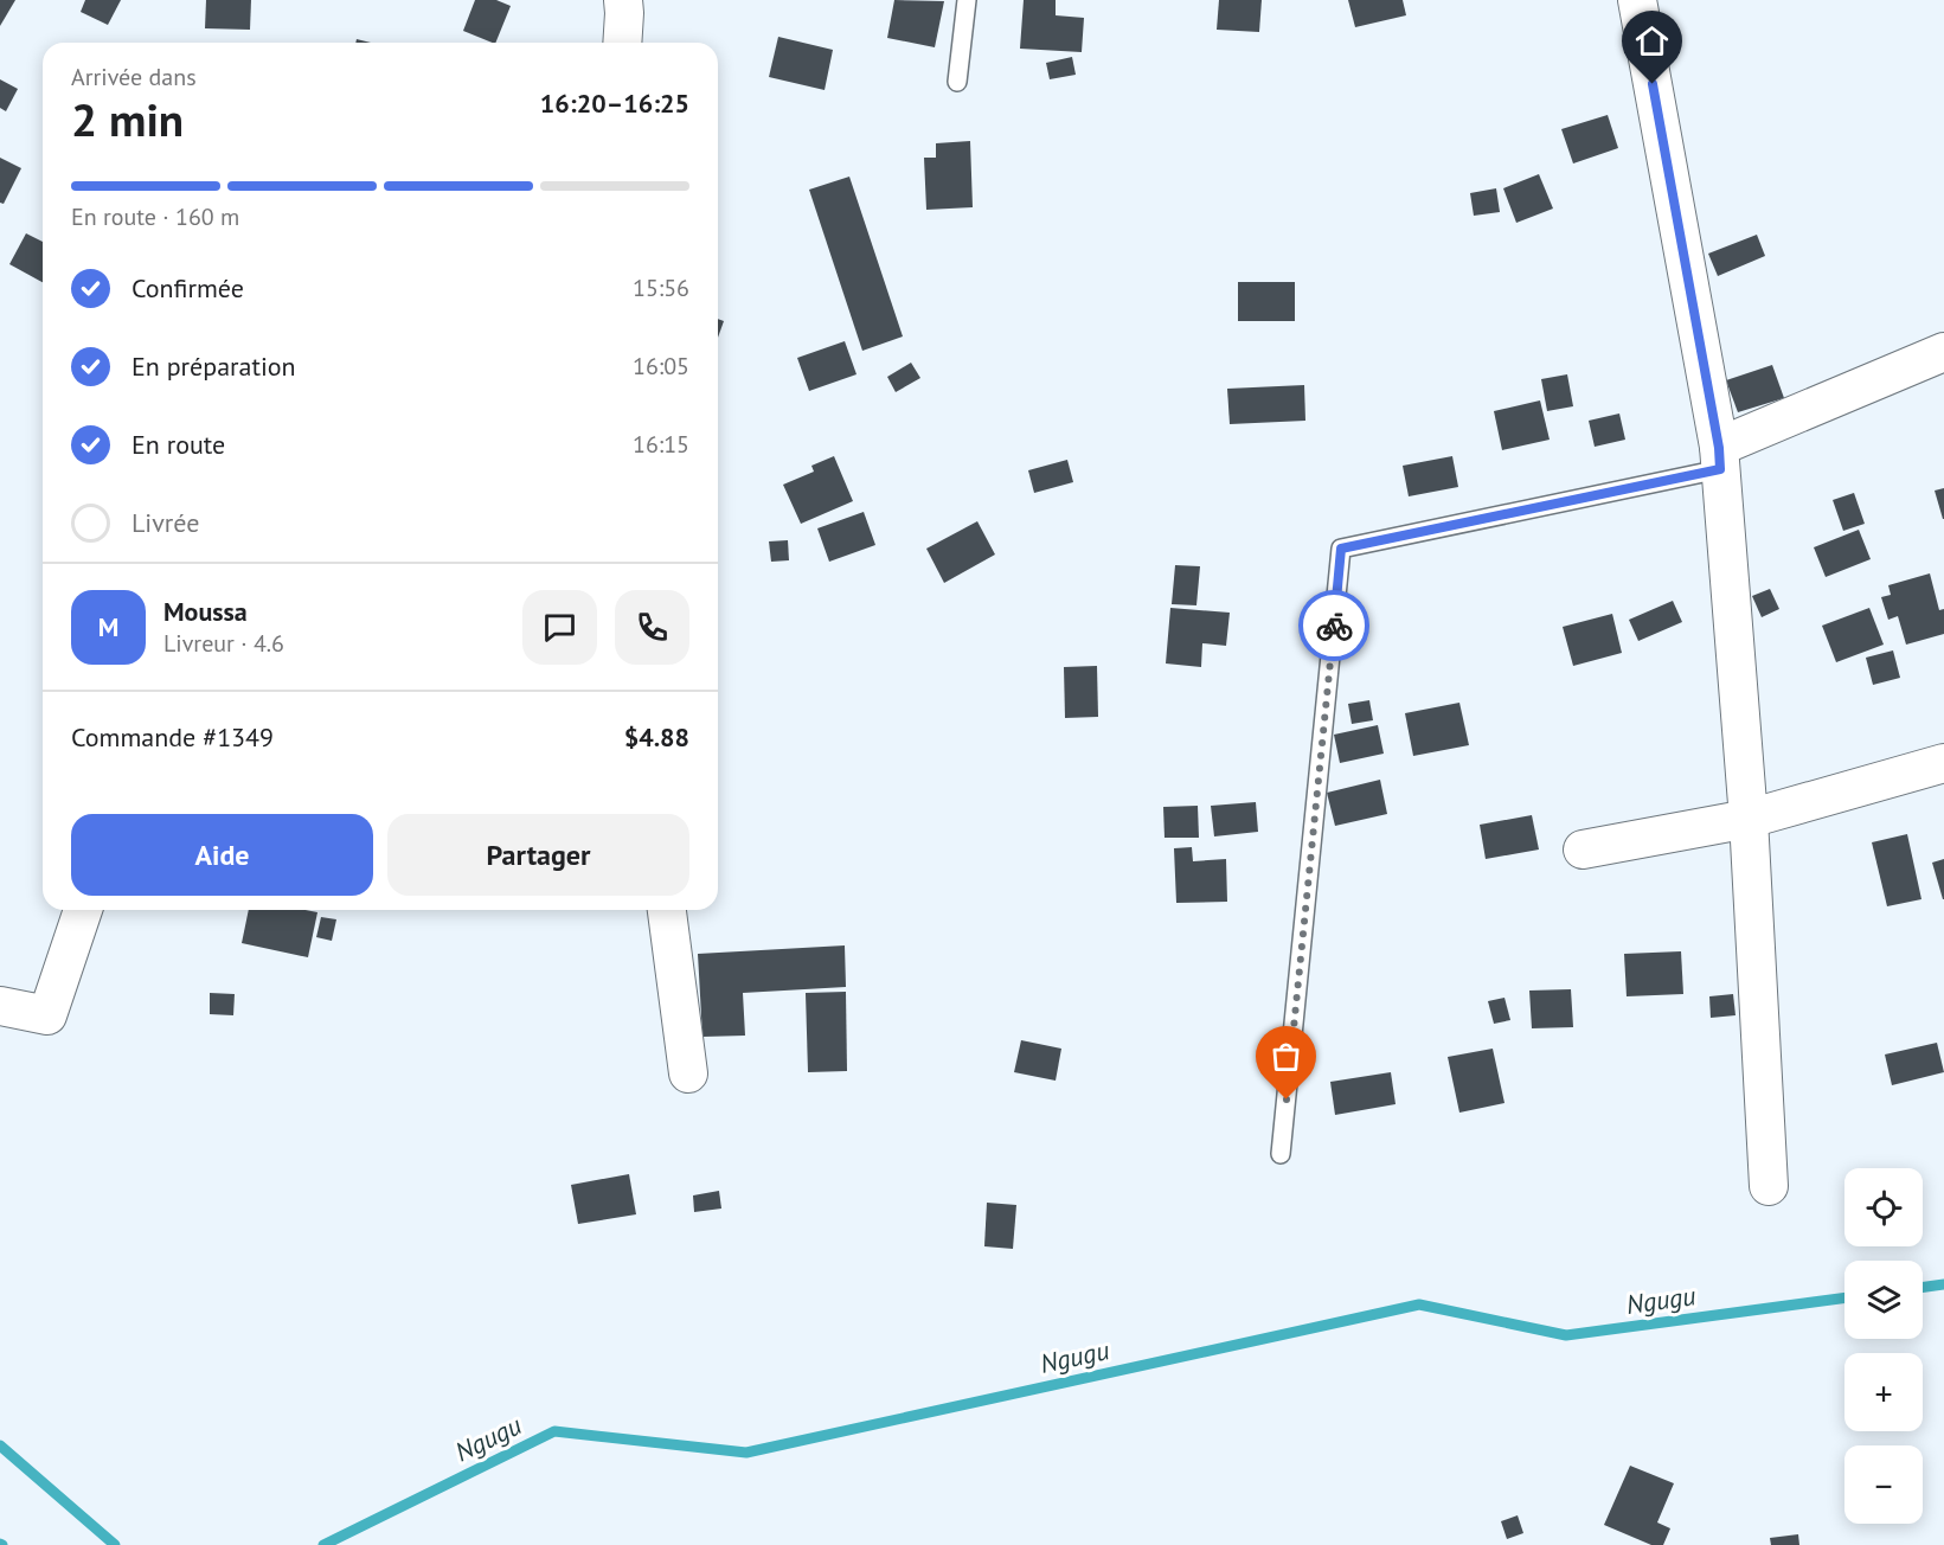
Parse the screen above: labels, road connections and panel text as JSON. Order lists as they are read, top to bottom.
{
  "water": ["Ngugu"],
  "page": {
    "heading": ["2 min", "Arrivée dans", "16:20–16:25"],
    "panel": [
      "Moussa",
      "Livreur · 4.6",
      "Commande #1349",
      "$4.88"
    ],
    "bar": "En route · 160 m",
    "list": [
      ["Confirmée", "15:56"],
      ["En préparation", "16:05"],
      ["En route", "16:15"],
      "Livrée"
    ],
    "round": "M",
    "buttons": ["Aide", "Partager"],
    "map_buttons": ["+", "−"]
  }
}
